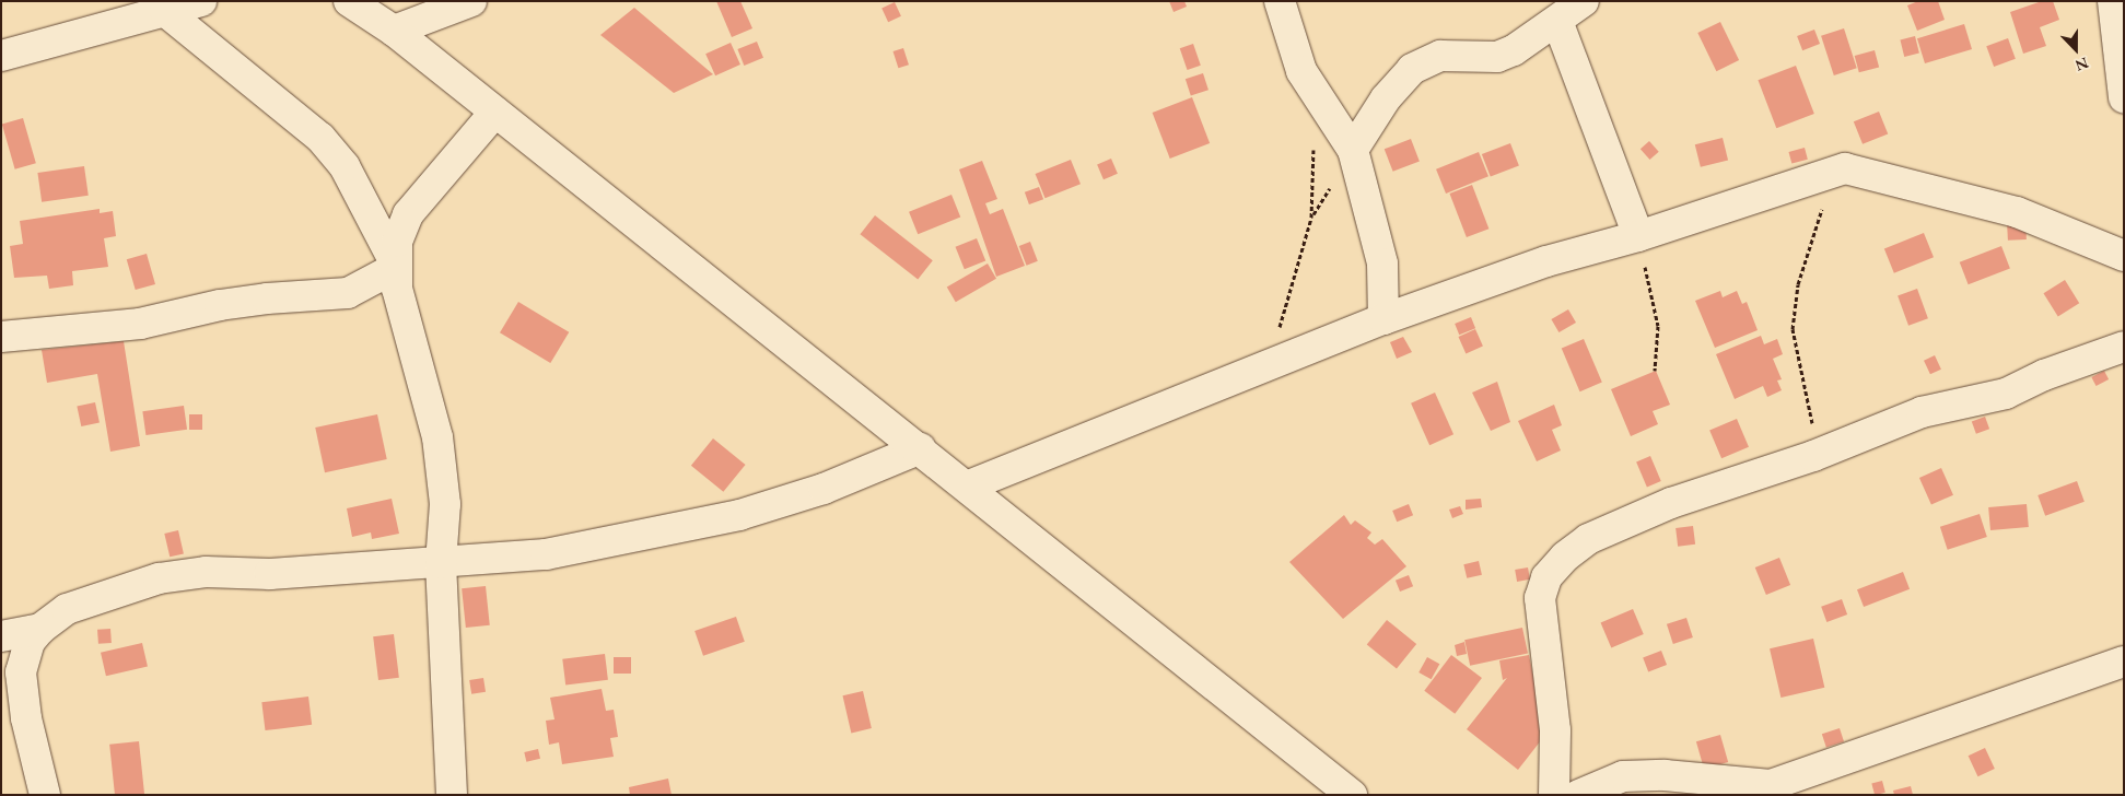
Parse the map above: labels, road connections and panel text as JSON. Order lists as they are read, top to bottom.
{
  "north": "bottom"
}
